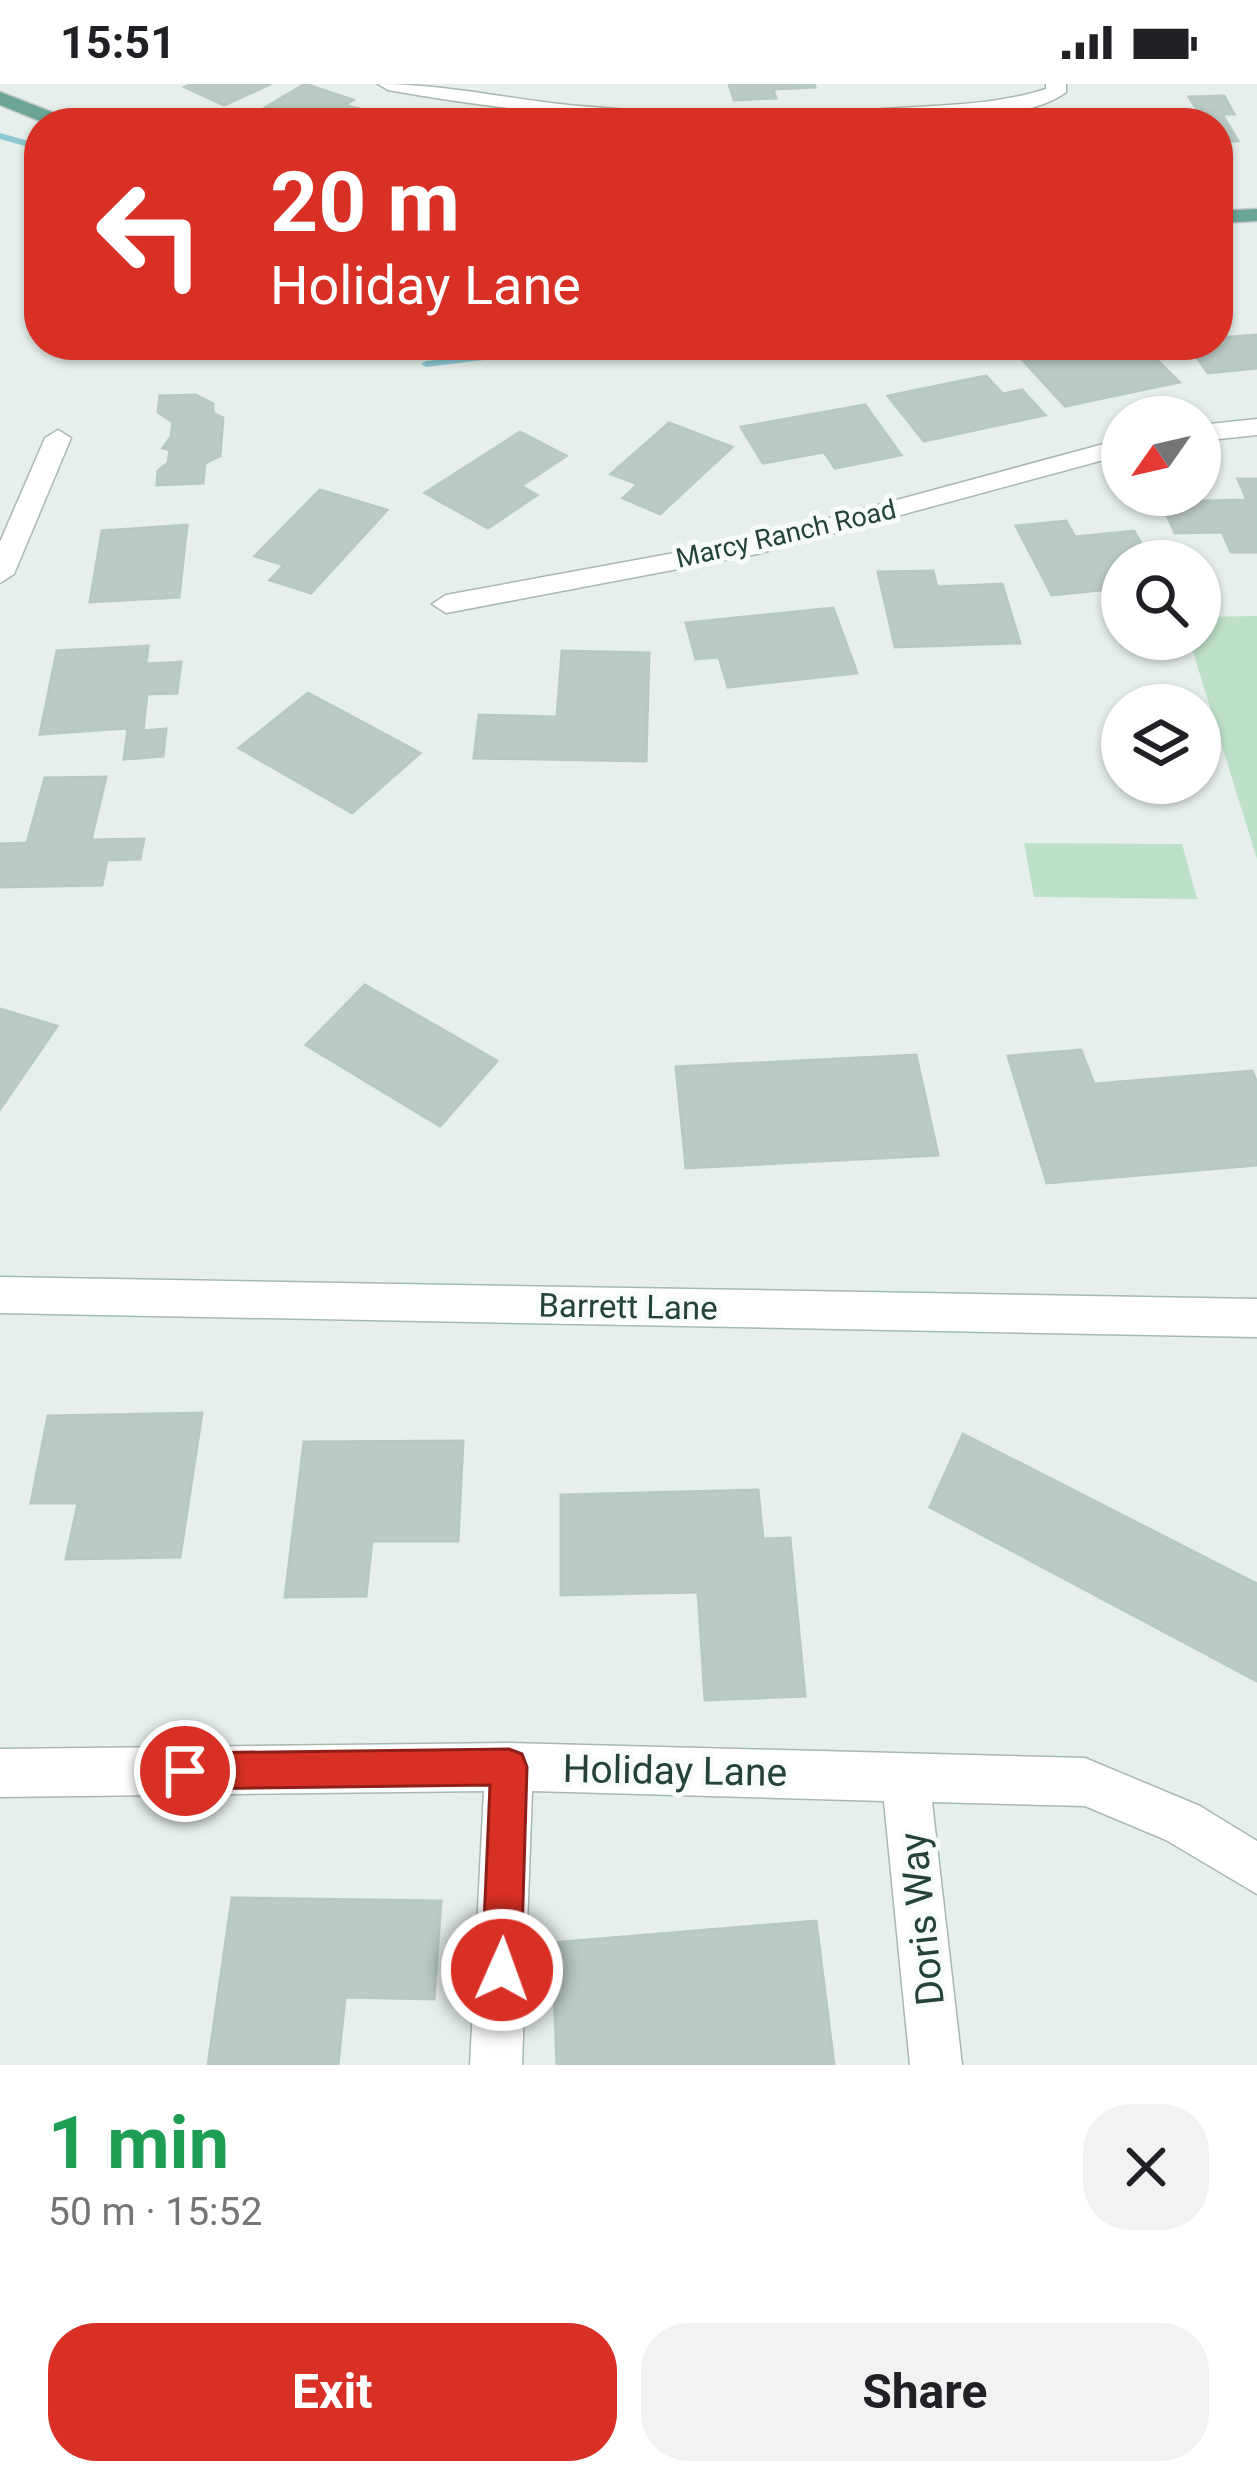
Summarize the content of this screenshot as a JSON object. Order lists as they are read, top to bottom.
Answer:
{
  "streets": {
    "street": [
      "Marcy Ranch Road",
      "Barrett Lane",
      "Holiday Lane",
      "Doris Way"
    ]
  },
  "crossings": [
    ["Holiday Lane", "Doris Way"]
  ],
  "north": "bottom left",
  "page": {
    "status": "15:51",
    "turn": ["20 m", "Holiday Lane"],
    "heading": ["1 min", "50 m · 15:52"],
    "buttons": ["Exit", "Share"]
  }
}
